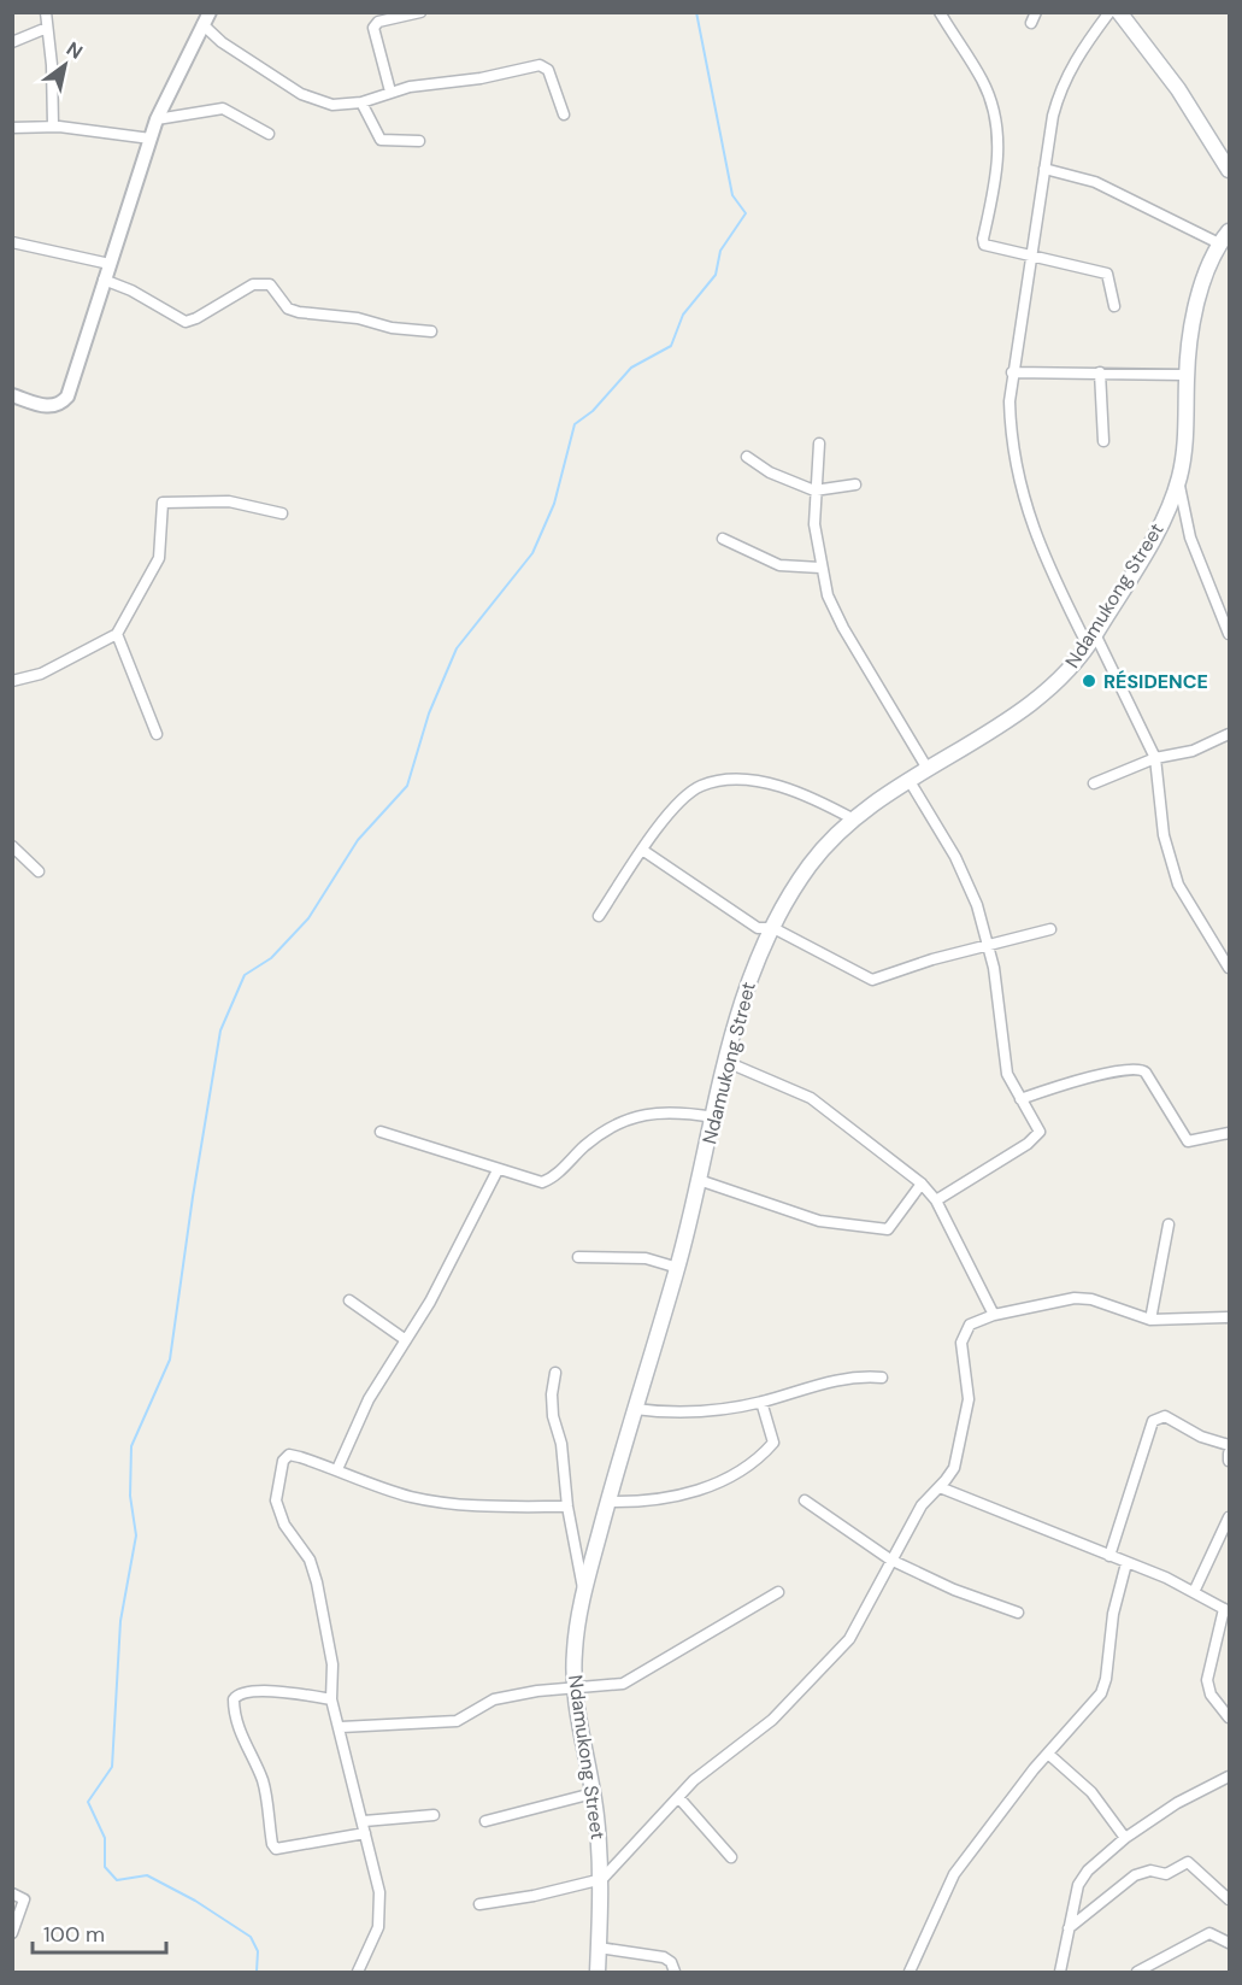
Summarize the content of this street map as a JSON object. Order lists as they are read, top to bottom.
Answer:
{
  "streets": {
    "main road": ["Ndamukong Street"]
  },
  "places": ["RÉSIDENCE"],
  "scale_bar": "100 m",
  "north": "top right"
}
